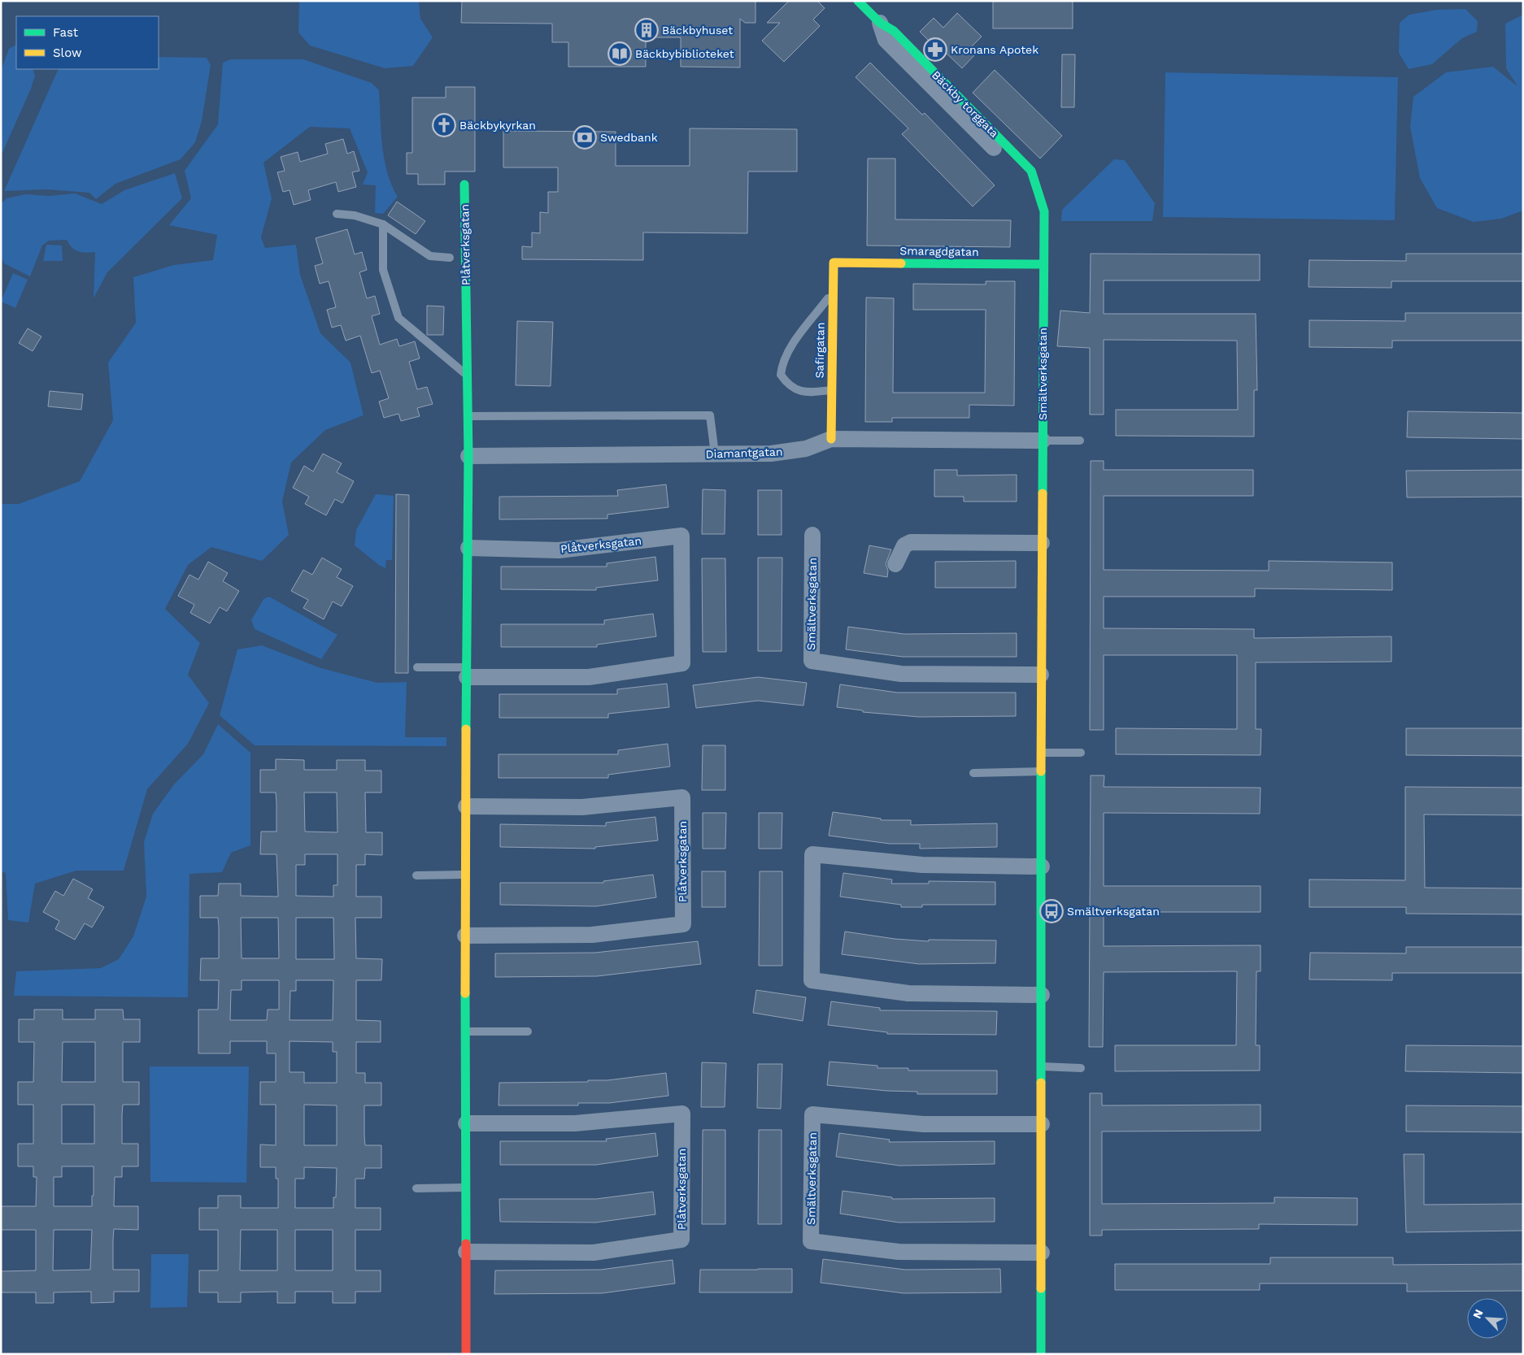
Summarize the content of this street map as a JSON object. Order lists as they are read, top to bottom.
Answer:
{
  "streets": {
    "street": [
      "Bäckby torggata",
      "Plåtverksgatan",
      "Smaragdgatan",
      "Safirgatan",
      "Smältverksgatan",
      "Diamantgatan"
    ]
  },
  "crossings": [
    ["Bäckby torggata", "Smältverksgatan"],
    ["Plåtverksgatan", "Diamantgatan"],
    ["Smaragdgatan", "Safirgatan"],
    ["Smaragdgatan", "Smältverksgatan"],
    ["Safirgatan", "Diamantgatan"],
    ["Smältverksgatan", "Diamantgatan"]
  ],
  "places": {
    "building": ["Bäckbyhuset"],
    "pharmacy": ["Kronans Apotek"],
    "library": ["Bäckbybiblioteket"],
    "church": ["Bäckbykyrkan"],
    "bank": ["Swedbank"],
    "bus stop": ["Smältverksgatan"]
  },
  "legend": ["Fast", "Slow"],
  "north": "top left"
}
